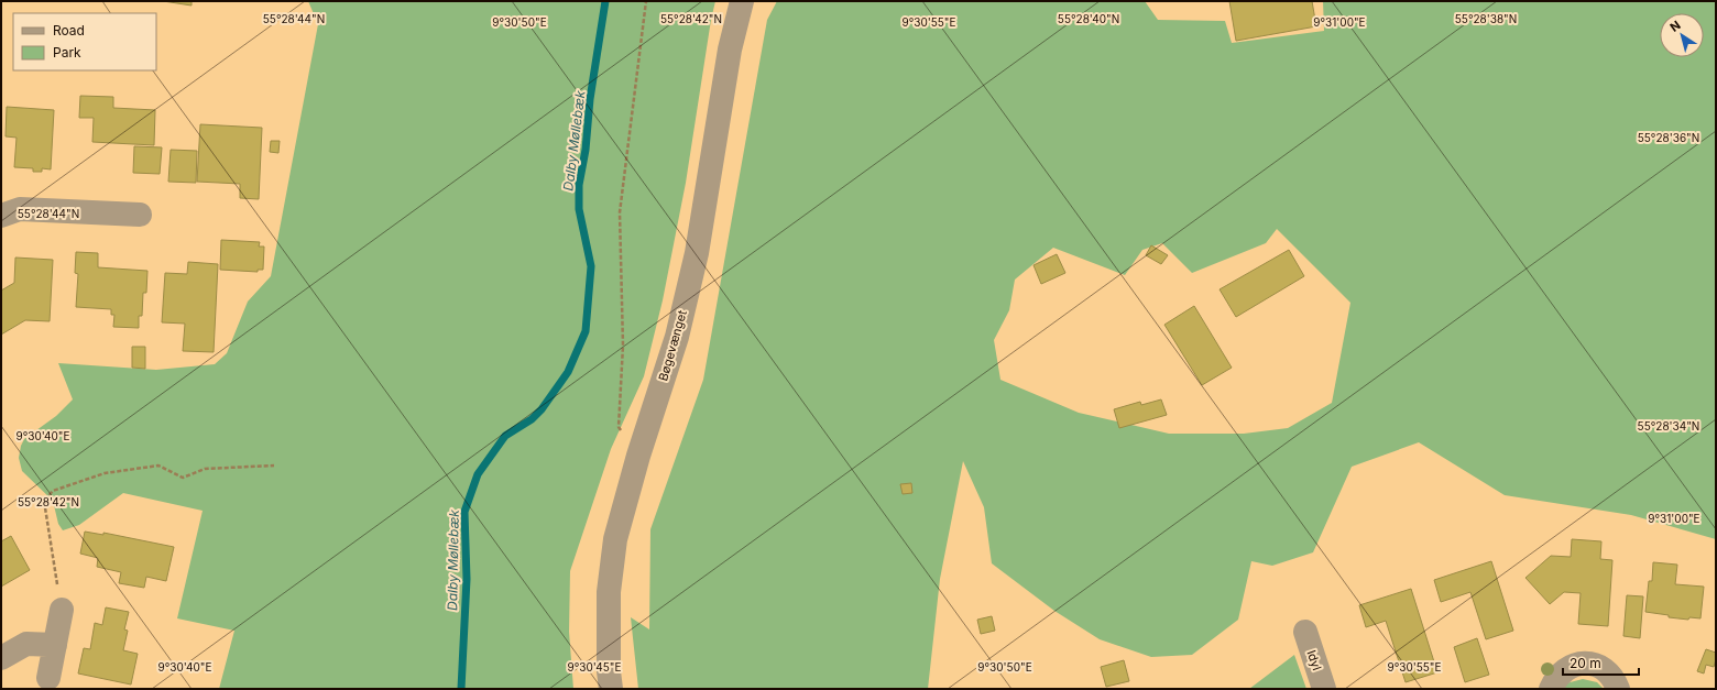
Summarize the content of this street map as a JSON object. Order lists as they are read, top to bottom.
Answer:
{
  "streets": {
    "street": ["Bøgevænget", "Idyl"]
  },
  "water": ["Dalby Møllebæk"],
  "legend": ["Road", "Park"],
  "scale_bar": "20 m",
  "north": "top left",
  "coordinates": [
    "55°28'44\"N",
    "55°28'42\"N",
    "55°28'40\"N",
    "55°28'38\"N",
    "9°30'50\"E",
    "9°30'55\"E",
    "9°31'00\"E",
    "55°28'36\"N",
    "55°28'34\"N",
    "9°30'40\"E",
    "9°30'45\"E"
  ]
}
